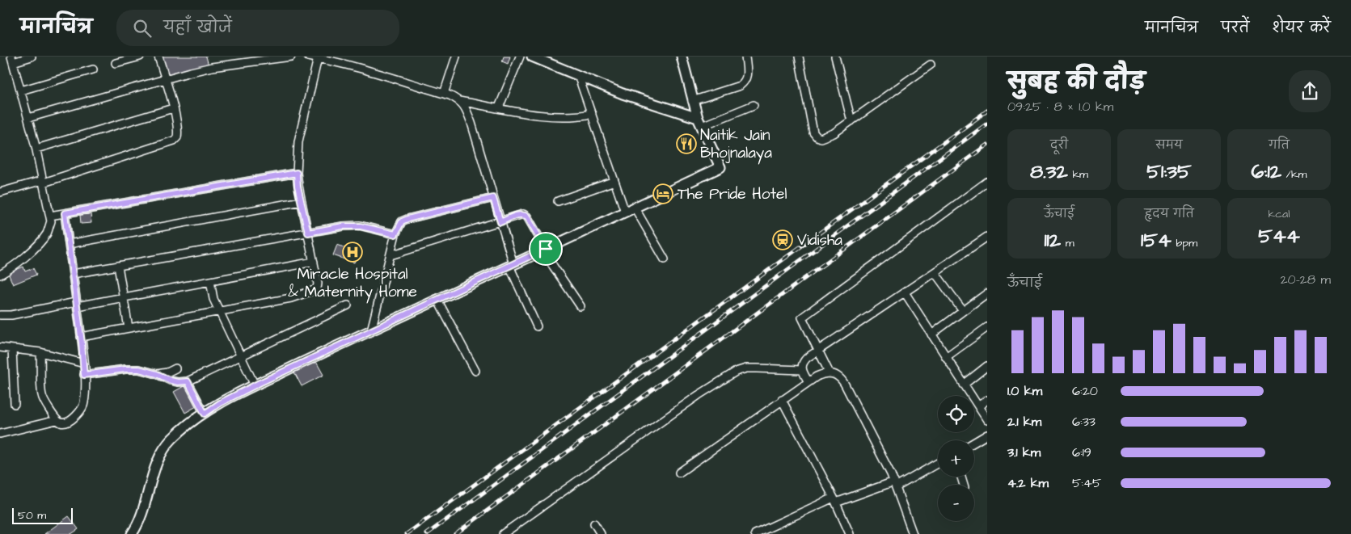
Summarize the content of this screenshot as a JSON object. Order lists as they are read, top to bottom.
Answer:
{
  "places": {
    "restaurant": ["Naitik Jain Bhojnalaya"],
    "hotel": ["The Pride Hotel"],
    "station": ["Vidisha"],
    "hospital": ["Miracle Hospital & Maternity Home"]
  },
  "scale_bar": "50 m",
  "page": {
    "header": "मानचित्र",
    "search": "यहाँ खोजें",
    "nav": ["मानचित्र", "परतें", "शेयर करें"],
    "heading": ["सुबह की दौड़", "09:25 · 8 × 1.0 km"],
    "stats": [
      ["दूरी", "8.32 km"],
      ["समय", "51:35"],
      ["गति", "6:12 /km"],
      ["ऊँचाई", "112 m"],
      ["हृदय गति", "154 bpm"],
      ["kcal", "544"]
    ],
    "chart": ["ऊँचाई", "20–28 m"],
    "list": [
      {
        "name": "1.0 km",
        "note": "6:20"
      },
      {
        "name": "2.1 km",
        "note": "6:33"
      },
      {
        "name": "3.1 km",
        "note": "6:19"
      },
      {
        "name": "4.2 km",
        "note": "5:45"
      }
    ],
    "map_buttons": ["+", "−"],
    "scale": "50 m"
  }
}
